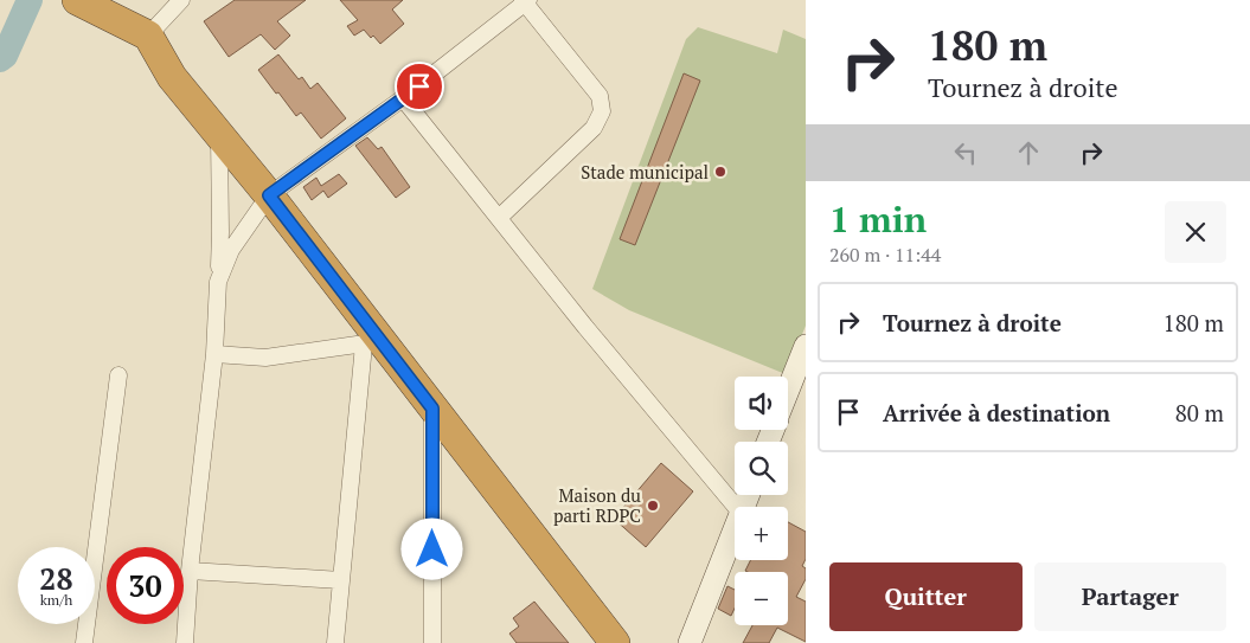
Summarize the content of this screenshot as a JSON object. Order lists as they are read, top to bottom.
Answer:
{
  "places": ["Stade municipal", "Maison du parti RDPC"],
  "page": {
    "turn": ["180 m", "Tournez à droite"],
    "heading": ["1 min", "260 m · 11:44"],
    "list": [
      {
        "name": "Tournez à droite",
        "value": "180 m"
      },
      {
        "name": "Arrivée à destination",
        "value": "80 m"
      }
    ],
    "map_buttons": ["+", "−"],
    "speed": "28 km/h",
    "limit": "30",
    "buttons": ["Quitter", "Partager"]
  }
}
